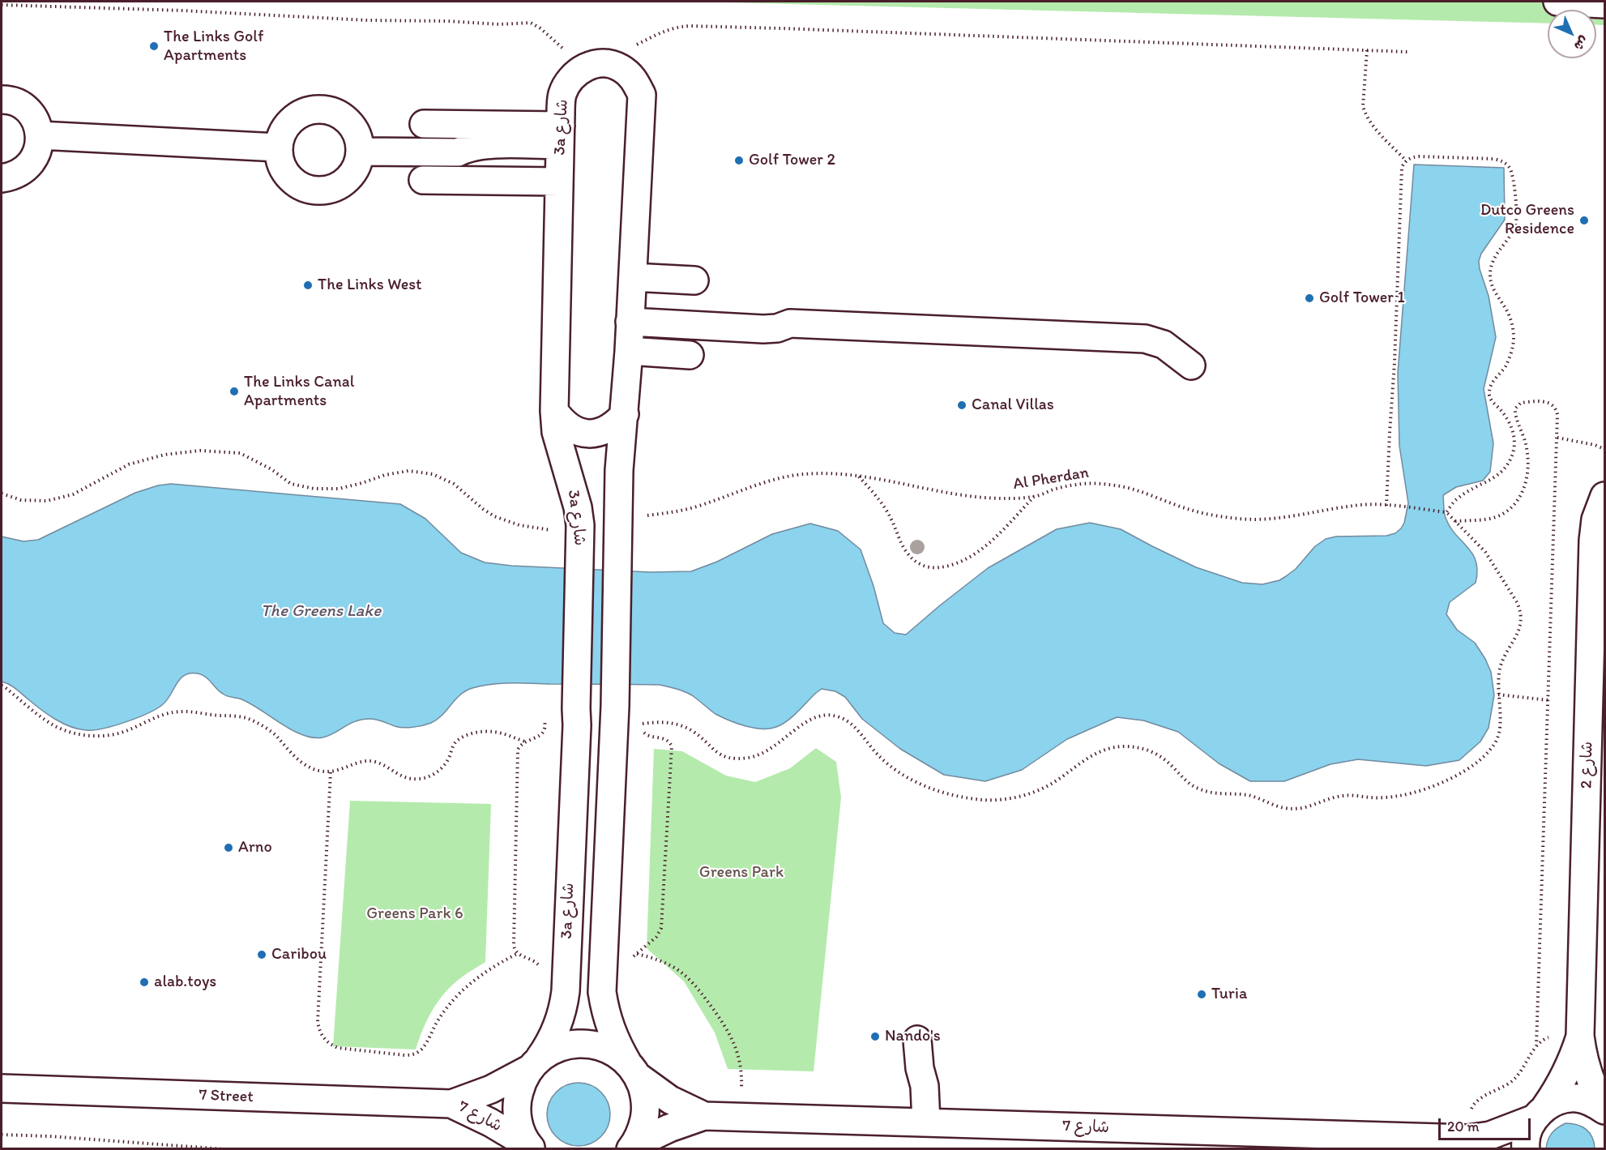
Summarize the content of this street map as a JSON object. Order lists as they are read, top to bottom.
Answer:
{
  "streets": {
    "street": [
      "3a شارع",
      "شارع 2",
      "7 Street",
      "شارع 7"
    ],
    "path": ["Al Pherdan"]
  },
  "crossings": [
    ["3a شارع", "شارع 7"],
    ["شارع 2", "شارع 7"],
    ["7 Street", "شارع 7"]
  ],
  "water": ["The Greens Lake"],
  "parks": ["Greens Park", "Greens Park 6"],
  "places": [
    "The Links Golf Apartments",
    "Golf Tower 2",
    "Dutco Greens Residence",
    "The Links West",
    "Golf Tower 1",
    "The Links Canal Apartments",
    "Canal Villas",
    "Arno",
    "Caribou",
    "alab.toys",
    "Turia",
    "Nando's"
  ],
  "scale_bar": "20 m",
  "north": "bottom right"
}
